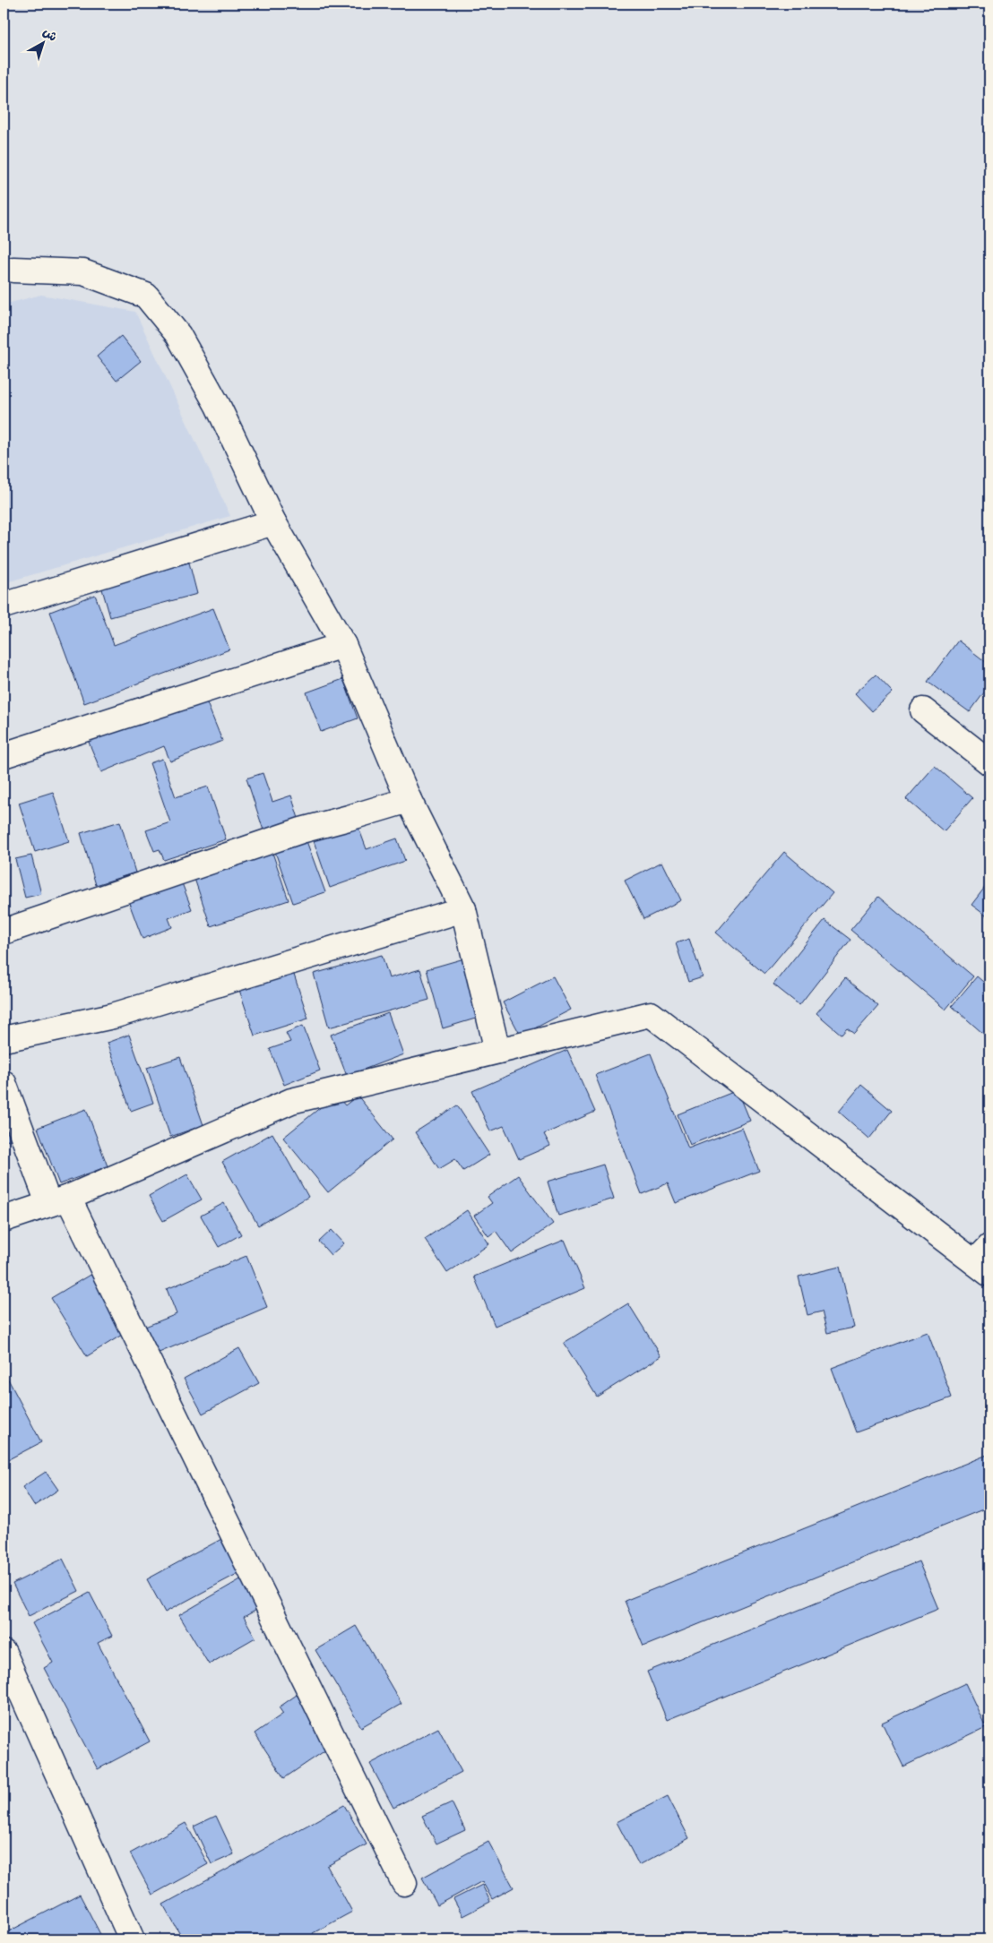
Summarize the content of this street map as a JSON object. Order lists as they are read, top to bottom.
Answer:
{
  "north": "top right"
}
